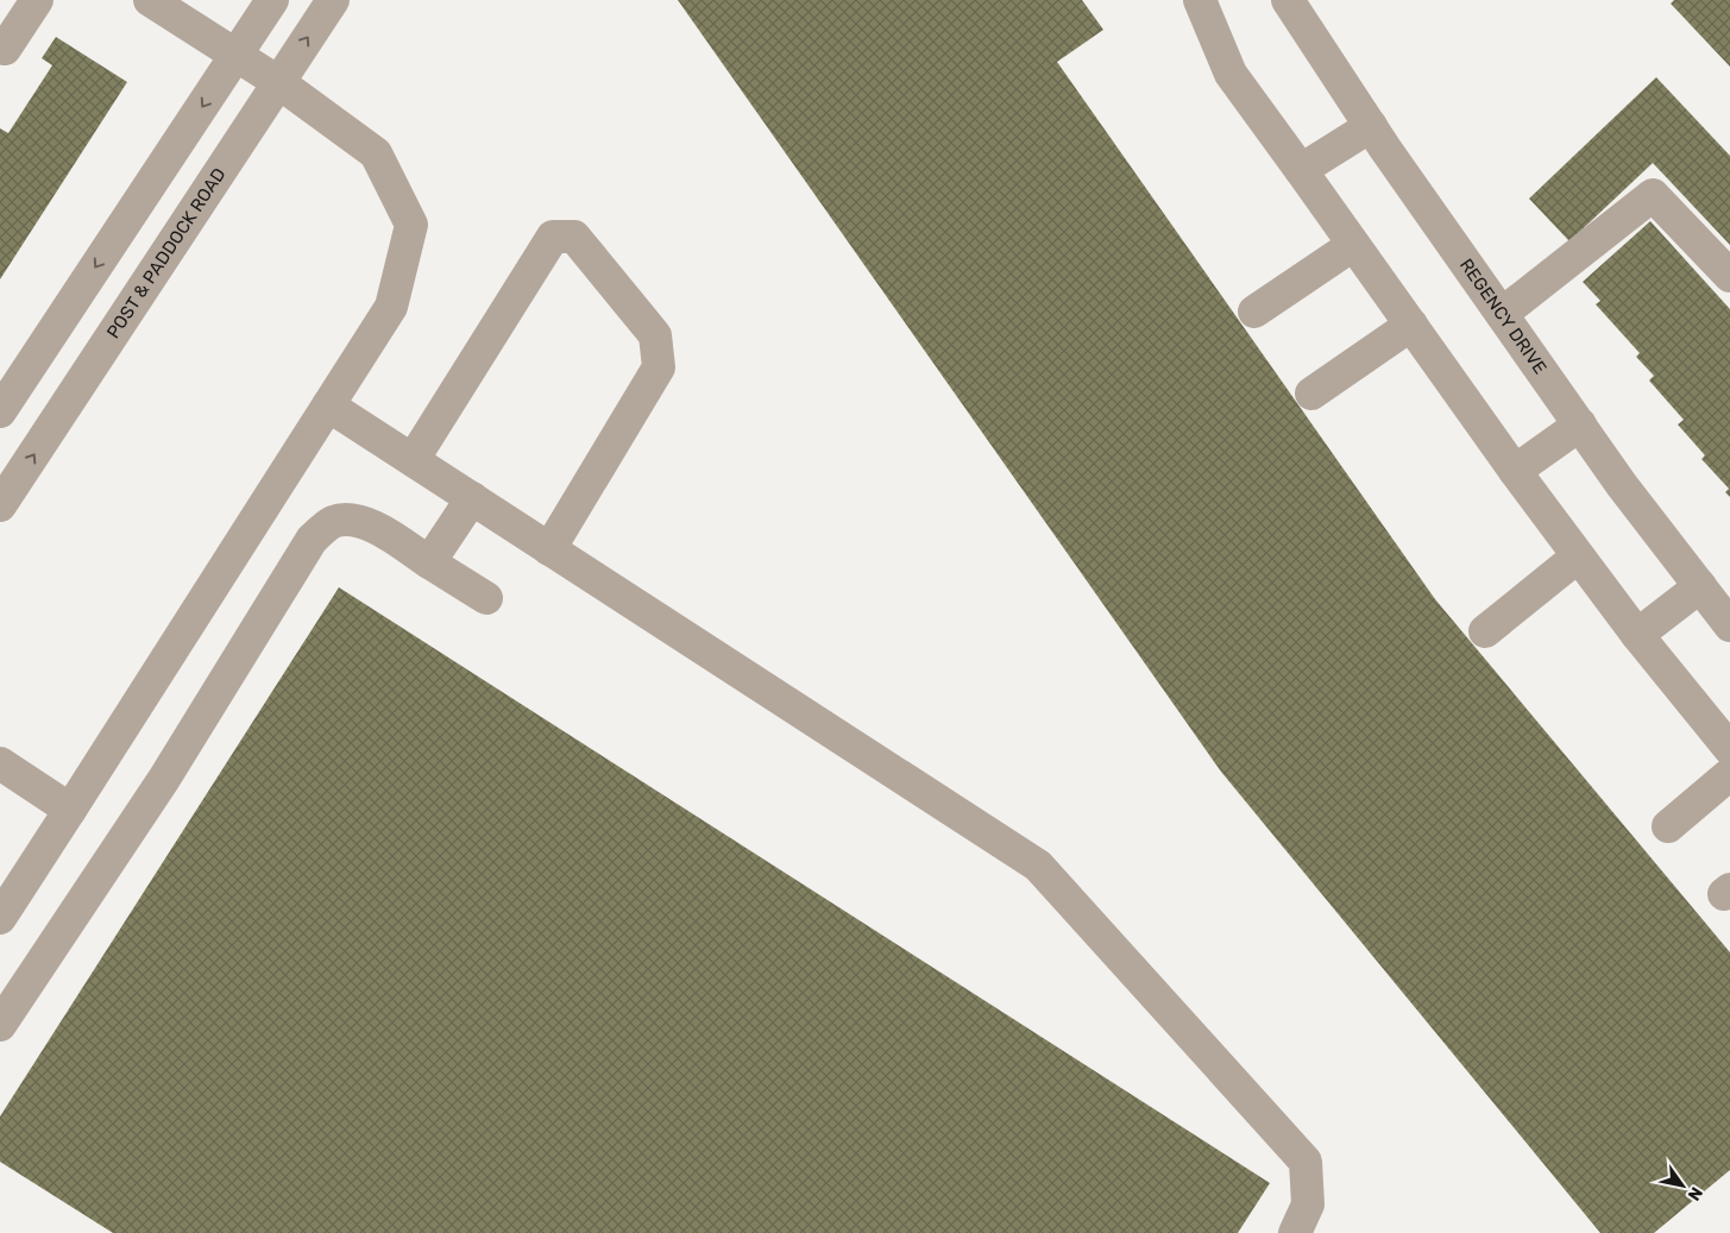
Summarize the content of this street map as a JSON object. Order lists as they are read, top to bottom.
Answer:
{
  "streets": {
    "street": ["POST & PADDOCK ROAD", "REGENCY DRIVE"]
  },
  "north": "bottom right"
}
